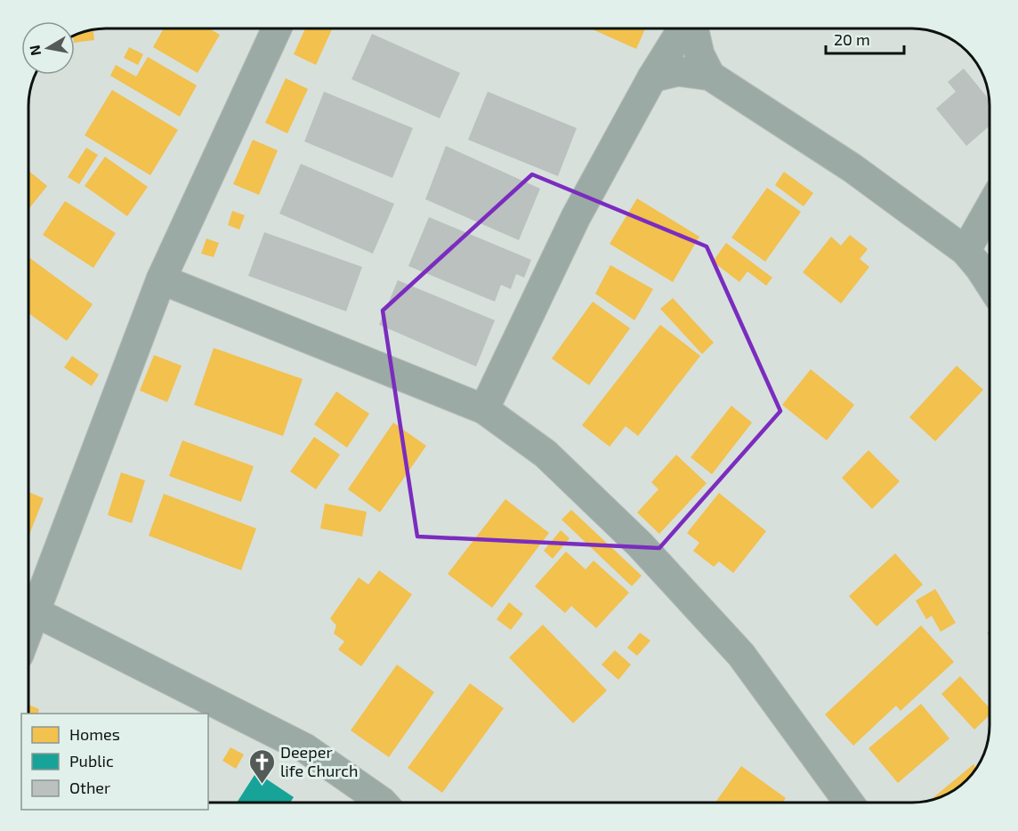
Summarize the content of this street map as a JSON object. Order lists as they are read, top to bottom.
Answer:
{
  "places": {
    "church": ["Deeper life Church"]
  },
  "legend": ["Homes", "Public", "Other"],
  "scale_bar": "20 m",
  "north": "left"
}
